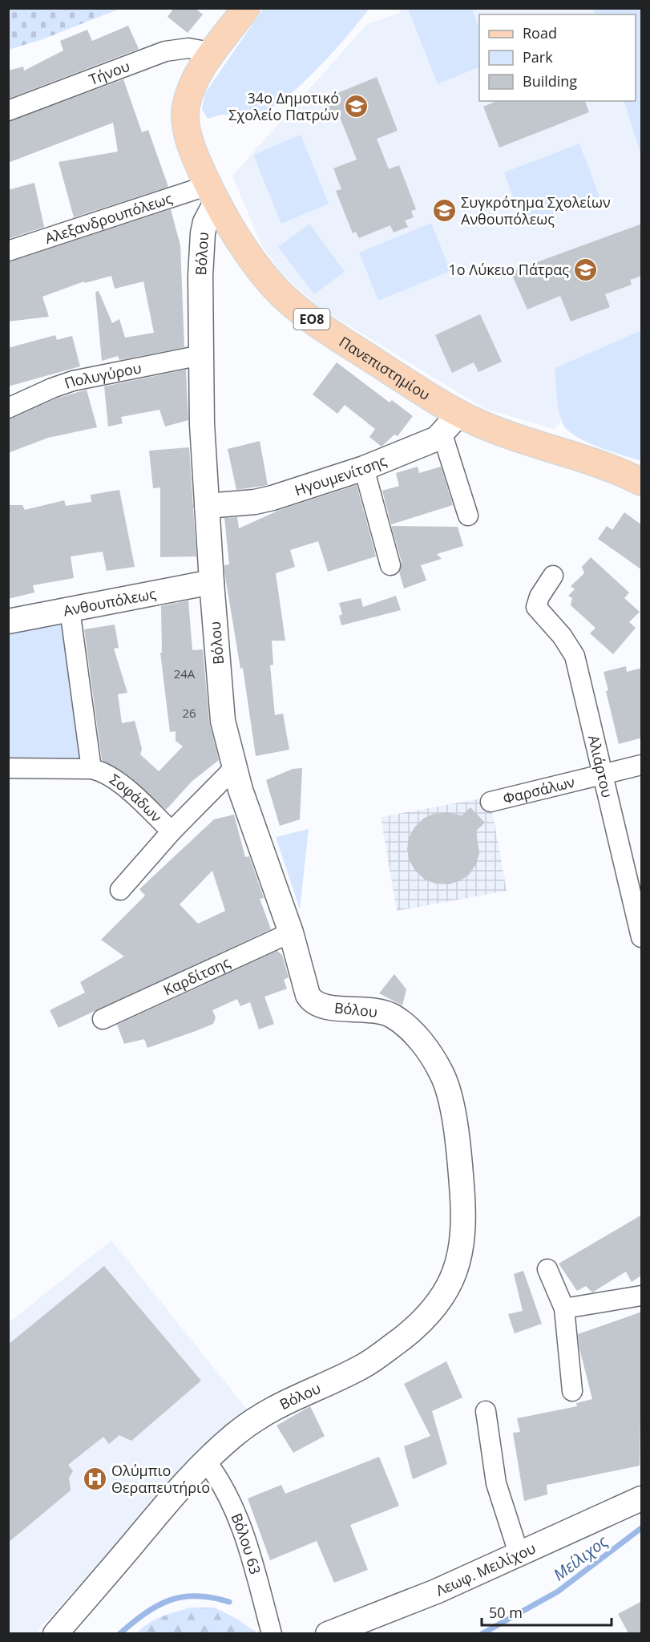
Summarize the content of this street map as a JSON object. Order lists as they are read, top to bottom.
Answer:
{
  "streets": {
    "main road": ["ΕΟ8", "Πανεπιστημίου"],
    "street": [
      "Τήνου",
      "Αλεξανδρουπόλεως",
      "Βόλου",
      "Πολυγύρου",
      "Ηγουμενίτσης",
      "Ανθουπόλεως",
      "Αλιάρτου",
      "Φαρσάλων",
      "Σοφάδων",
      "Καρδίτσης",
      "Βόλου 63",
      "Λεωφ. Μειλίχου"
    ]
  },
  "crossings": [
    ["Τήνου", "Πανεπιστημίου"],
    ["Αλεξανδρουπόλεως", "Βόλου"],
    ["Αλεξανδρουπόλεως", "Πανεπιστημίου"],
    ["Βόλου", "Πανεπιστημίου"],
    ["Βόλου", "Πολυγύρου"],
    ["Βόλου", "Ηγουμενίτσης"],
    ["Βόλου", "Ανθουπόλεως"],
    ["Βόλου", "Σοφάδων"],
    ["Βόλου", "Καρδίτσης"],
    ["Βόλου", "Βόλου 63"],
    ["Πανεπιστημίου", "Ηγουμενίτσης"],
    ["Αλιάρτου", "Φαρσάλων"]
  ],
  "water": ["Μείλιχος"],
  "places": {
    "school or university": ["34ο Δημοτικό Σχολείο Πατρών", "Συγκρότημα Σχολείων Ανθουπόλεως", "1ο Λύκειο Πάτρας"],
    "hospital": ["Ολύμπιο Θεραπευτήριο"]
  },
  "house_numbers": ["24Α", "26"],
  "legend": ["Road", "Park", "Building"],
  "scale_bar": "50 m"
}
